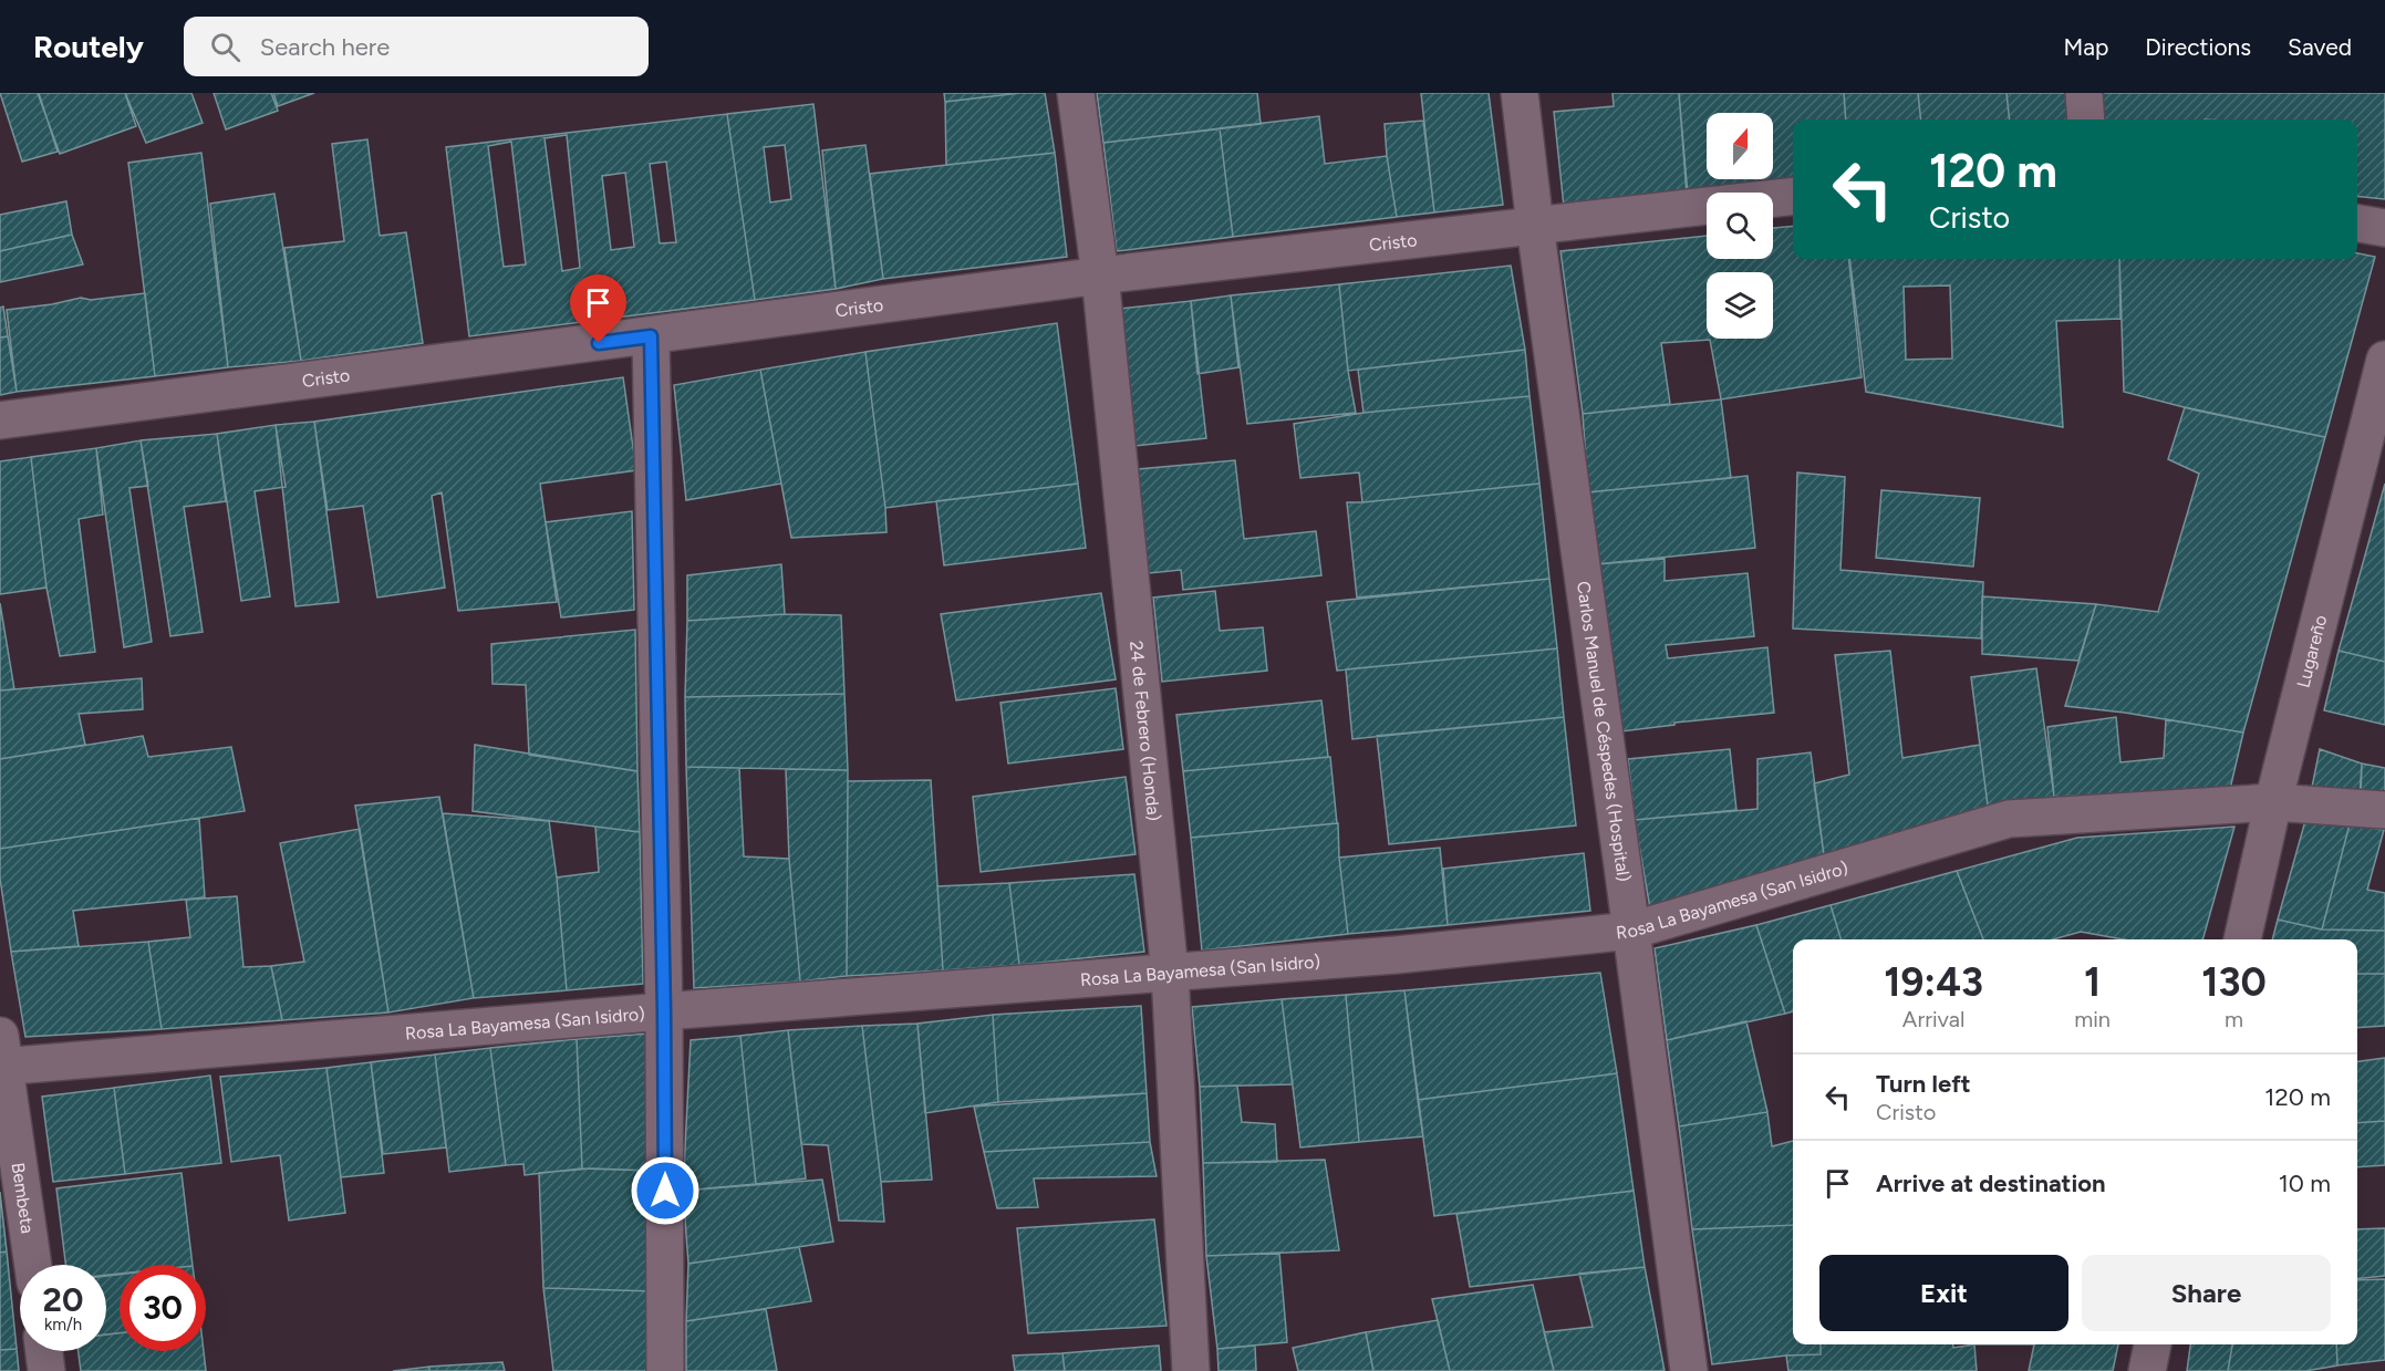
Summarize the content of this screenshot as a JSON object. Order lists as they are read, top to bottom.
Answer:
{
  "streets": {
    "street": [
      "Cristo",
      "Lugareño",
      "24 de Febrero (Honda)",
      "Carlos Manuel de Céspedes (Hospital)",
      "Rosa La Bayamesa (San Isidro)",
      "Bembeta"
    ]
  },
  "crossings": [
    ["Cristo", "24 de Febrero (Honda)"],
    ["Cristo", "Carlos Manuel de Céspedes (Hospital)"],
    ["Lugareño", "Rosa La Bayamesa (San Isidro)"],
    ["24 de Febrero (Honda)", "Rosa La Bayamesa (San Isidro)"],
    ["Carlos Manuel de Céspedes (Hospital)", "Rosa La Bayamesa (San Isidro)"],
    ["Rosa La Bayamesa (San Isidro)", "Bembeta"]
  ],
  "north": "top",
  "page": {
    "header": "Routely",
    "search": "Search here",
    "nav": ["Map", "Directions", "Saved"],
    "turn": ["120 m", "Cristo"],
    "eta": [
      "19:43",
      "Arrival",
      "1",
      "min",
      "130",
      "m"
    ],
    "list": [
      {
        "name": "Turn left",
        "note": "Cristo",
        "value": "120 m"
      },
      {
        "name": "Arrive at destination",
        "value": "10 m"
      }
    ],
    "buttons": ["Exit", "Share"],
    "speed": "20 km/h",
    "limit": "30"
  }
}
